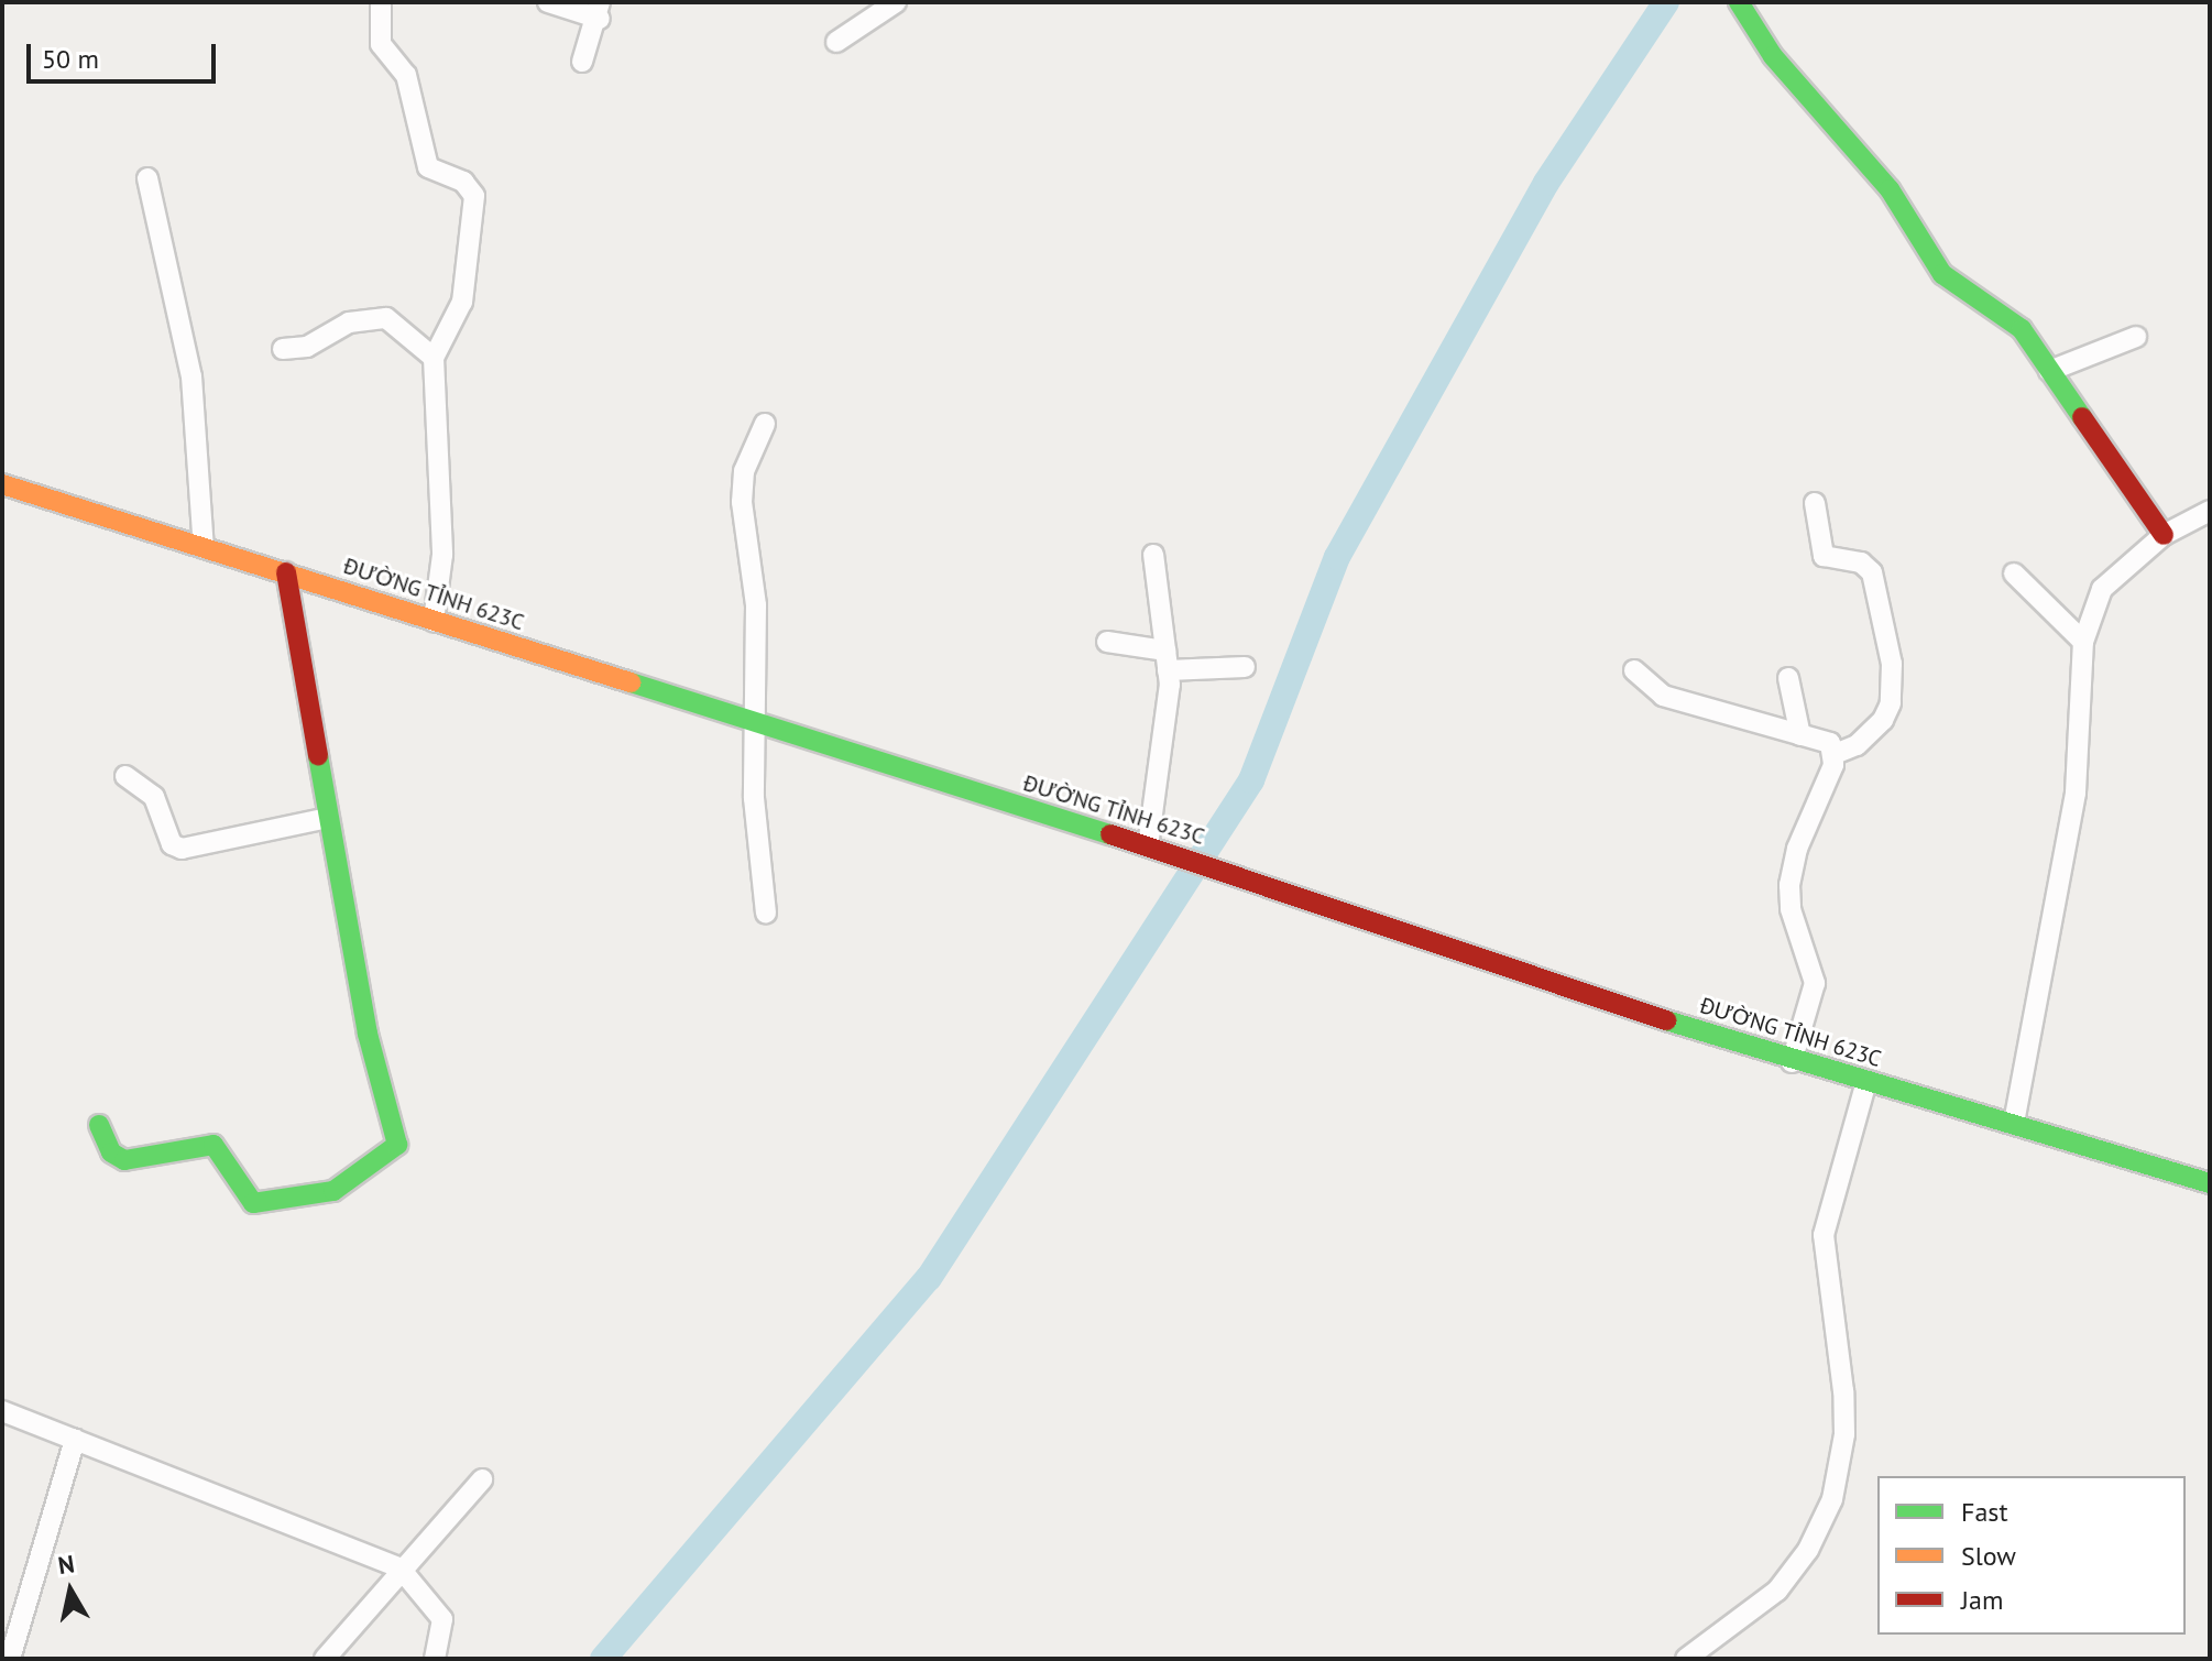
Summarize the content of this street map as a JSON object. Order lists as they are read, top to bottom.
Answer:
{
  "streets": {
    "main road": ["ĐƯỜNG TỈNH 623C"]
  },
  "legend": ["Fast", "Slow", "Jam"],
  "scale_bar": "50 m",
  "north": "top"
}
